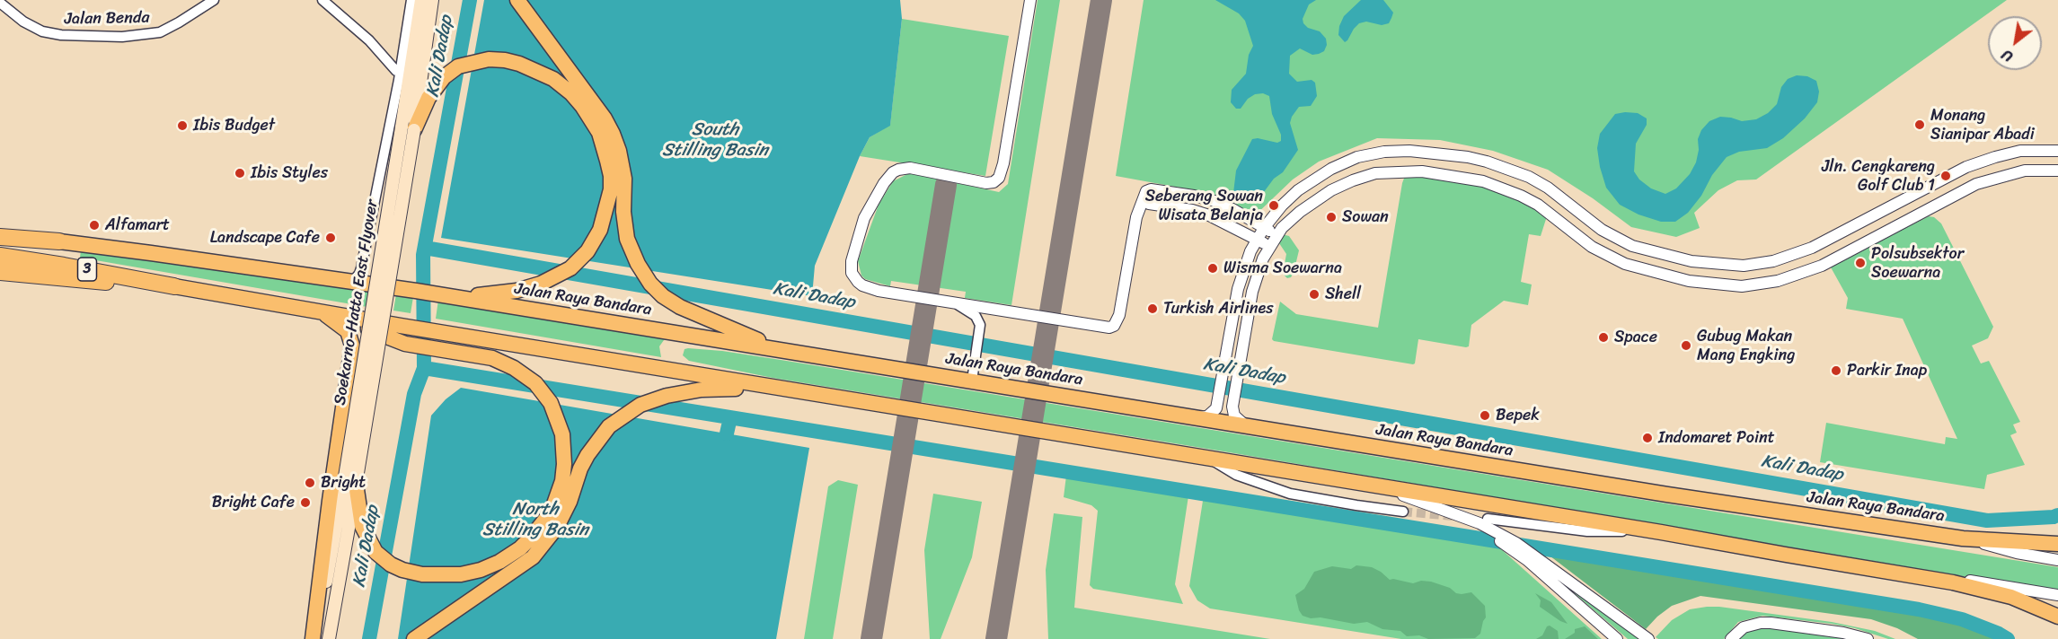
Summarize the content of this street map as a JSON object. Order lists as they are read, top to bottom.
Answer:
{
  "streets": {
    "highway": ["3"],
    "main road": ["Jalan Raya Bandara", "Soekarno-Hatta East Flyover"],
    "street": ["Jalan Benda"]
  },
  "water": ["Kali Dadap", "South Stilling Basin", "North Stilling Basin"],
  "places": [
    "Monang Sianipar Abadi",
    "Ibis Budget",
    "Ibis Styles",
    "Jln. Cengkareng Golf Club 1",
    "Seberang Sowan Wisata Belanja",
    "Sowan",
    "Alfamart",
    "Landscape Cafe",
    "Polsubsektor Soewarna",
    "Wisma Soewarna",
    "Shell",
    "Turkish Airlines",
    "Space",
    "Gubug Makan Mang Engking",
    "Parkir Inap",
    "Bepek",
    "Indomaret Point",
    "Bright",
    "Bright Cafe"
  ],
  "north": "bottom left"
}
